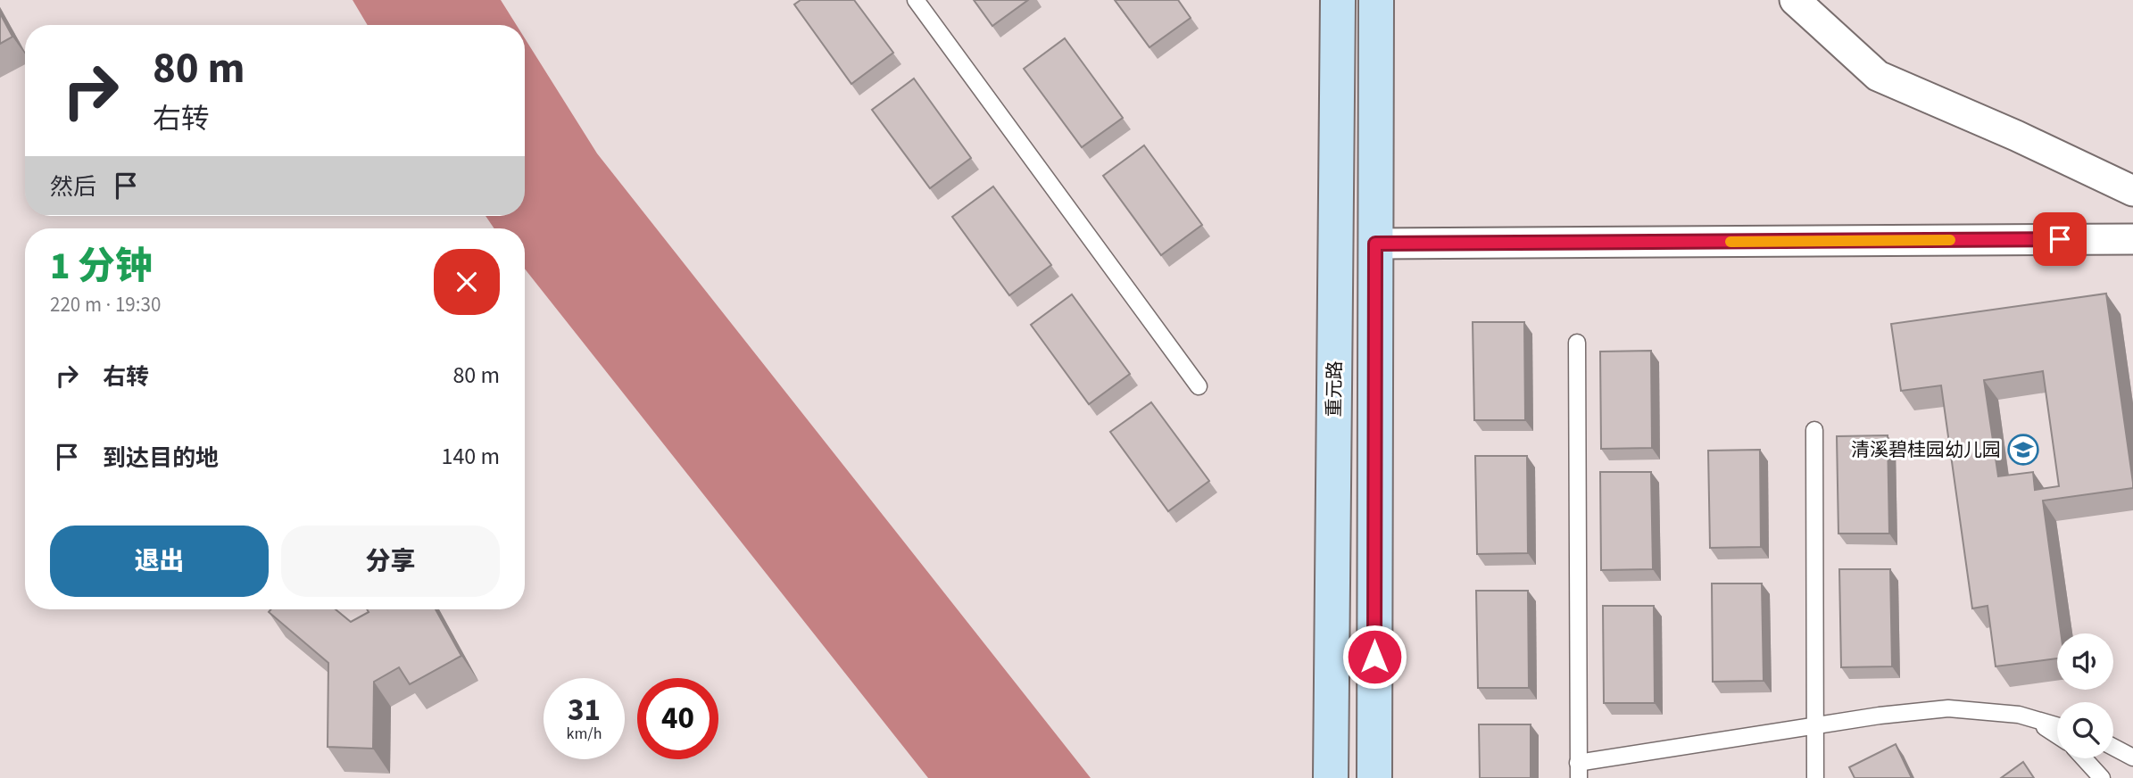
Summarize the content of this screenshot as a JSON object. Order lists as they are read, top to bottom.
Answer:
{
  "streets": {
    "street": ["重元路"]
  },
  "places": {
    "school or university": ["清溪碧桂园幼儿园"]
  },
  "page": {
    "turn": ["80 m", "右转"],
    "then": "然后",
    "heading": ["1 分钟", "220 m · 19:30"],
    "list": [
      {
        "name": "右转",
        "value": "80 m"
      },
      {
        "name": "到达目的地",
        "value": "140 m"
      }
    ],
    "buttons": ["退出", "分享"],
    "speed": "31 km/h",
    "limit": "40"
  }
}
